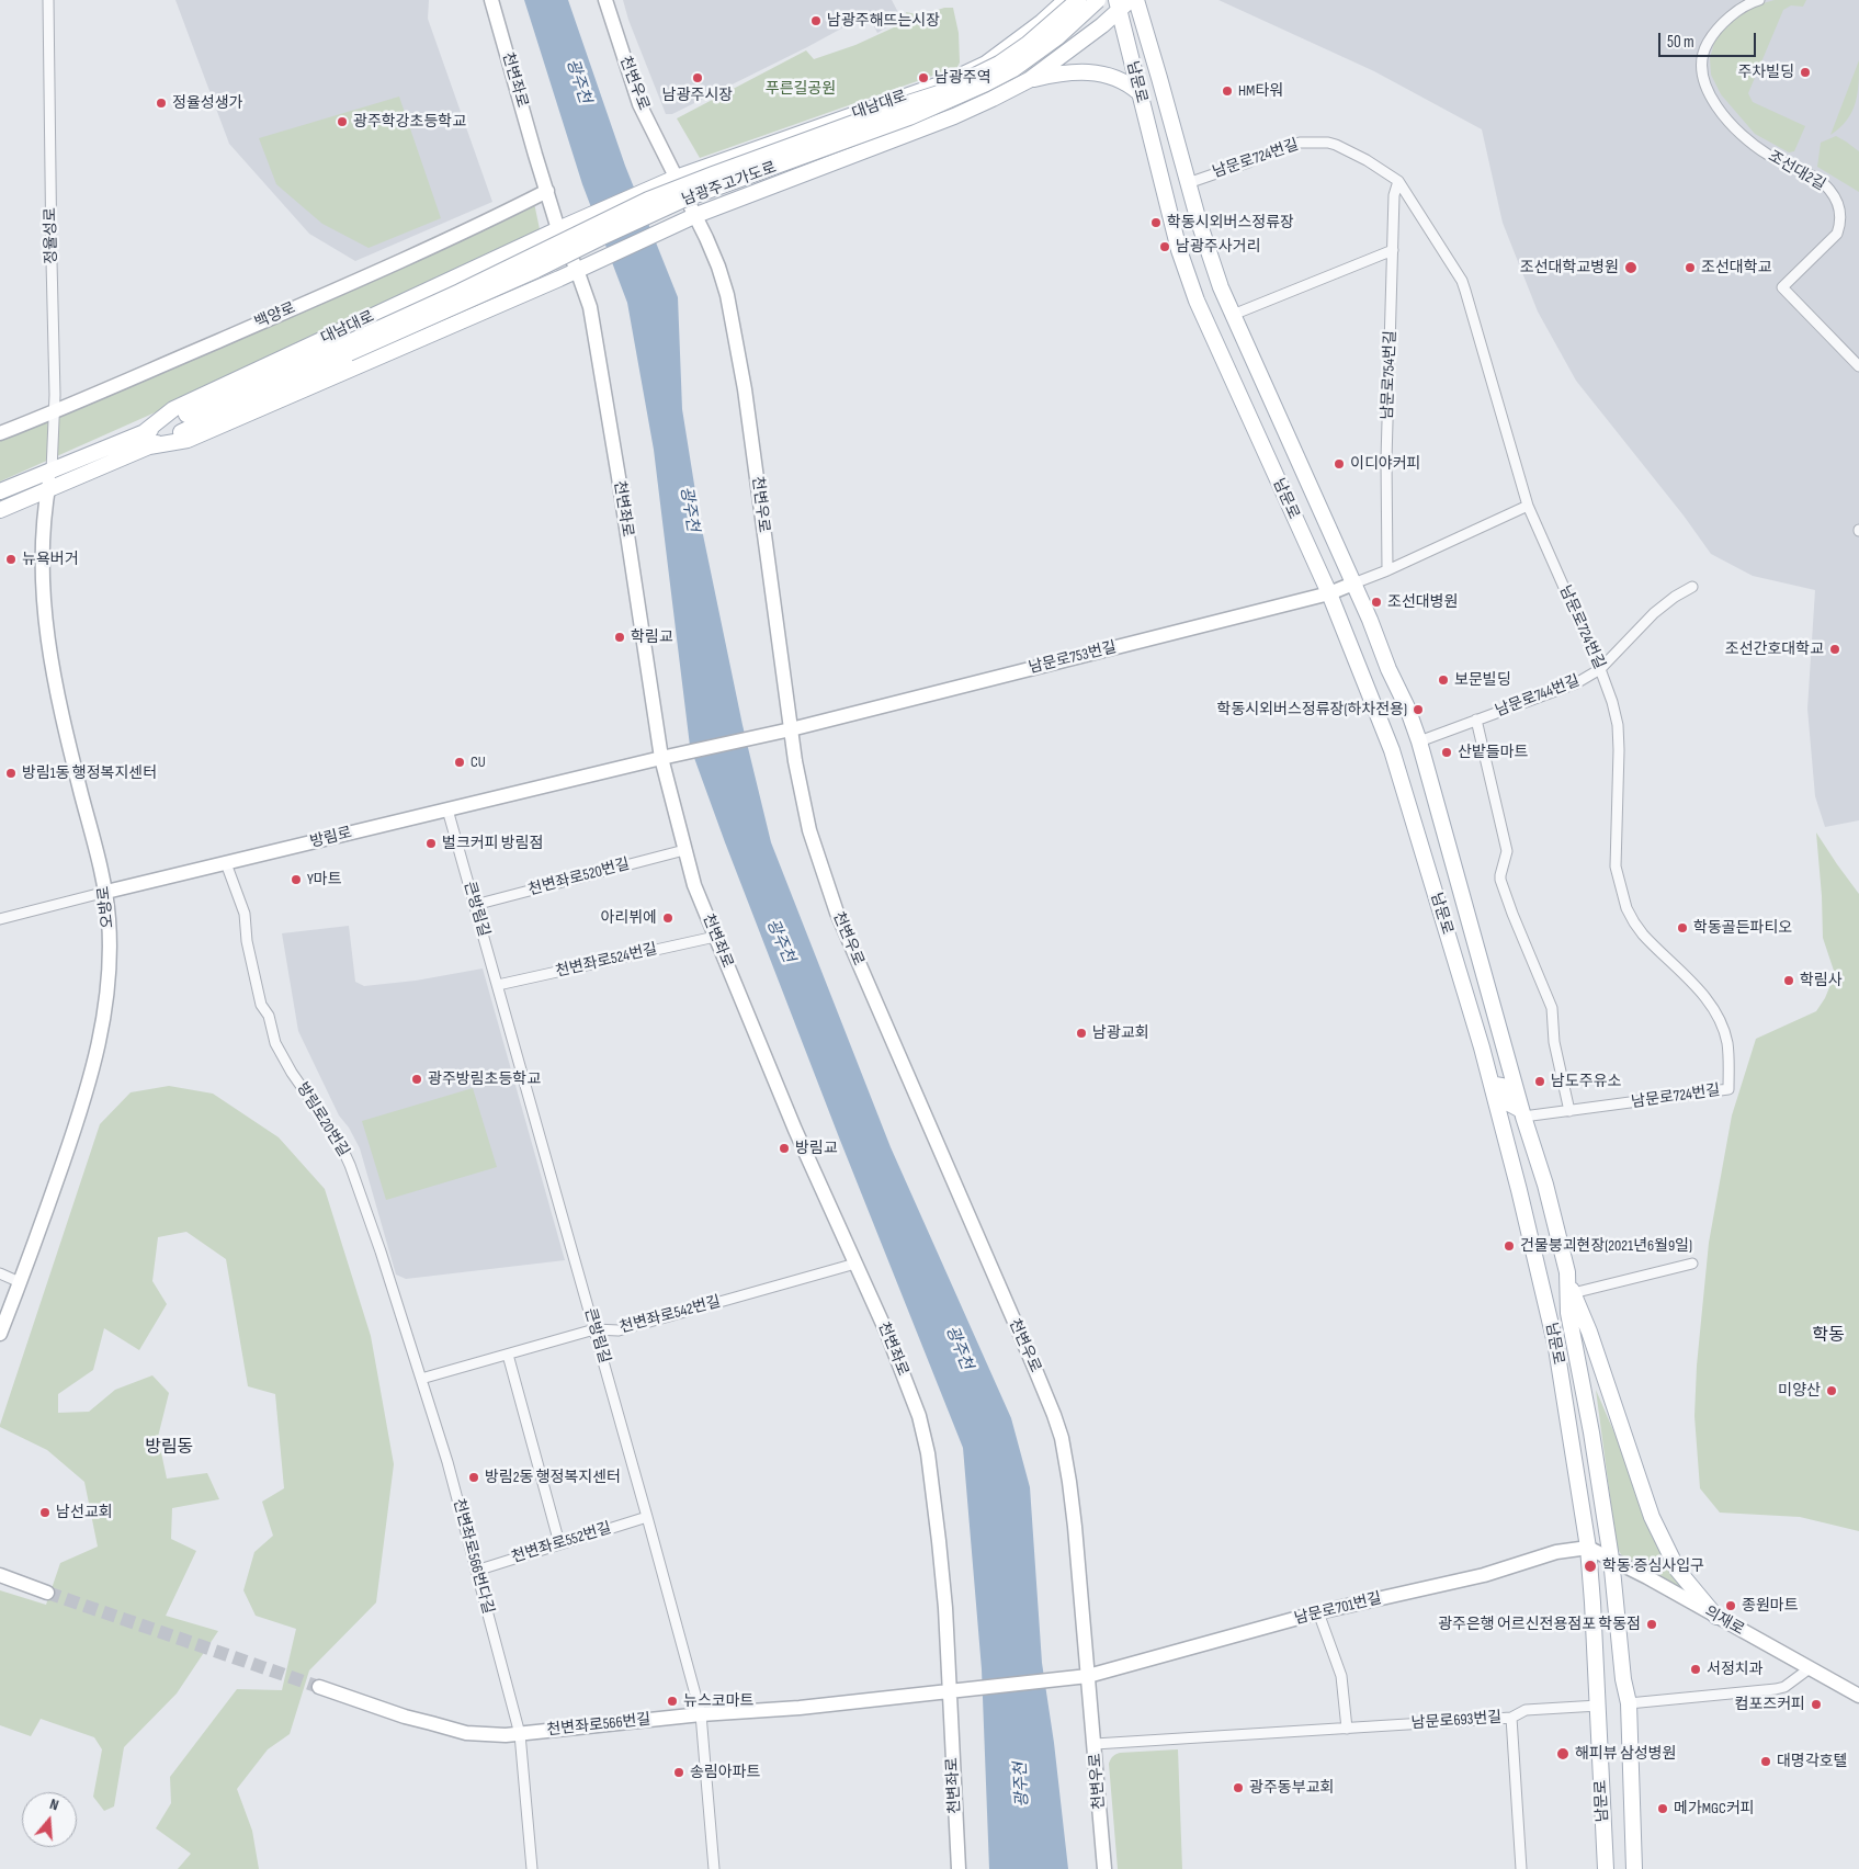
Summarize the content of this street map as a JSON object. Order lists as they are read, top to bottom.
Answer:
{
  "streets": {
    "main road": ["남문로", "대남대로", "남광주고가도로"],
    "street": [
      "천변좌로",
      "천변우로",
      "남문로724번길",
      "조선대2길",
      "정율성로",
      "백양로",
      "남문로754번길",
      "남문로753번길",
      "남문로744번길",
      "방림로",
      "천변좌로520번길",
      "오방로",
      "큰방림길",
      "천변좌로524번길",
      "방림로20번길",
      "천변좌로542번길",
      "천변좌로552번길",
      "천변좌로566번다길",
      "남문로701번길",
      "의재로",
      "남문로693번길",
      "천변좌로566번길"
    ]
  },
  "crossings": [
    ["천변좌로", "대남대로"],
    ["천변좌로", "백양로"],
    ["천변좌로", "남문로753번길"],
    ["천변좌로", "방림로"],
    ["천변좌로", "천변좌로520번길"],
    ["천변좌로", "천변좌로524번길"],
    ["천변좌로", "천변좌로542번길"],
    ["천변좌로", "남문로701번길"],
    ["천변좌로", "천변좌로566번길"],
    ["남문로", "남문로724번길"],
    ["남문로", "남문로753번길"],
    ["남문로", "남문로744번길"],
    ["남문로", "남문로701번길"],
    ["남문로", "의재로"],
    ["남문로", "남문로693번길"],
    ["천변우로", "대남대로"],
    ["천변우로", "남문로753번길"],
    ["천변우로", "남문로701번길"],
    ["천변우로", "남문로693번길"],
    ["대남대로", "남광주고가도로"],
    ["대남대로", "정율성로"],
    ["대남대로", "오방로"],
    ["남문로724번길", "남문로754번길"],
    ["남문로724번길", "남문로744번길"],
    ["정율성로", "백양로"],
    ["정율성로", "오방로"],
    ["남문로753번길", "방림로"],
    ["방림로", "오방로"],
    ["방림로", "큰방림길"],
    ["방림로", "방림로20번길"],
    ["천변좌로520번길", "큰방림길"],
    ["큰방림길", "천변좌로524번길"],
    ["큰방림길", "천변좌로542번길"],
    ["큰방림길", "천변좌로552번길"],
    ["큰방림길", "천변좌로566번길"],
    ["방림로20번길", "천변좌로542번길"],
    ["방림로20번길", "천변좌로566번다길"],
    ["천변좌로542번길", "천변좌로566번다길"],
    ["천변좌로552번길", "천변좌로566번다길"],
    ["천변좌로566번다길", "천변좌로566번길"],
    ["남문로701번길", "의재로"],
    ["남문로701번길", "천변좌로566번길"]
  ],
  "districts": ["학동", "방림동"],
  "water": ["광주천"],
  "parks": ["푸른길공원"],
  "places": [
    "남광주해뜨는시장",
    "주차빌딩",
    "남광주시장",
    "남광주역",
    "HM타워",
    "정율성생가",
    "광주학강초등학교",
    "학동시외버스정류장",
    "남광주사거리",
    "조선대학교병원",
    "조선대학교",
    "이디야커피",
    "뉴욕버거",
    "조선대병원",
    "학림교",
    "조선간호대학교",
    "보문빌딩",
    "학동시외버스정류장(하차전용)",
    "산밭들마트",
    "CU",
    "방림1동 행정복지센터",
    "벌크커피 방림점",
    "Y마트",
    "아리뷔에",
    "학동골든파티오",
    "학림사",
    "남광교회",
    "광주방림초등학교",
    "남도주유소",
    "방림교",
    "건물붕괴현장(2021년6월9일)",
    "미양산",
    "방림2동 행정복지센터",
    "남선교회",
    "학동·증심사입구",
    "종원마트",
    "광주은행 어르신전용점포 학동점",
    "서정치과",
    "뉴스코마트",
    "컴포즈커피",
    "해피뷰 삼성병원",
    "대명각호텔",
    "송림아파트",
    "광주동부교회",
    "메가MGC커피"
  ],
  "scale_bar": "50 m",
  "north": "top"
}
